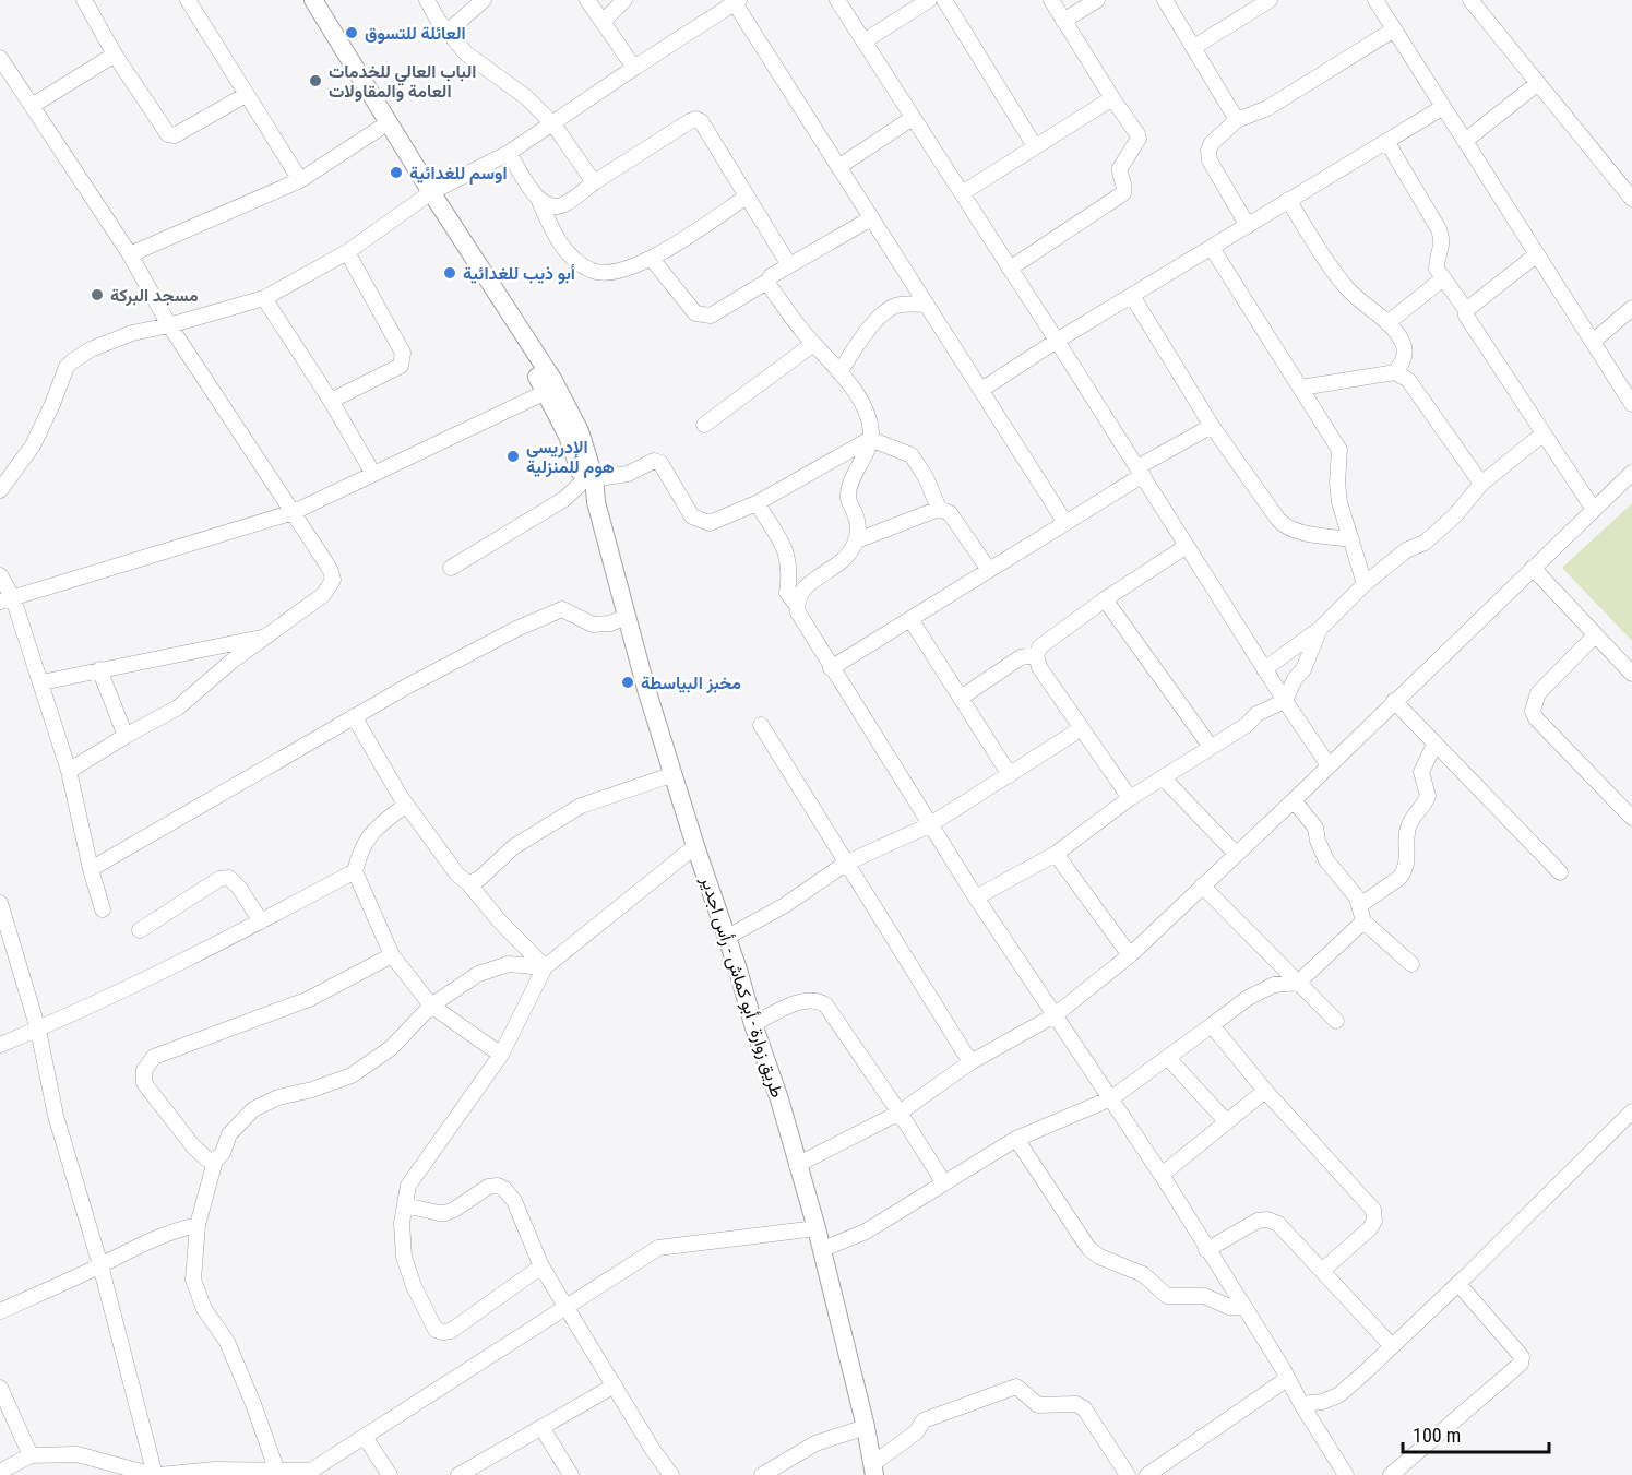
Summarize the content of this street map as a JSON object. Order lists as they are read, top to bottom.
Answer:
{
  "streets": {
    "main road": ["طريق زوارة - أبو كماش - رأس اجدير"]
  },
  "places": [
    "العائلة للتسوق",
    "الباب العالي للخدمات العامة والمقاولات",
    "اوسم للغدائية",
    "أبو ذيب للغدائية",
    "مسجد البركة",
    "الإدريسي هوم للمنزلية",
    "مخبز البياسطة"
  ],
  "scale_bar": "100 m"
}
